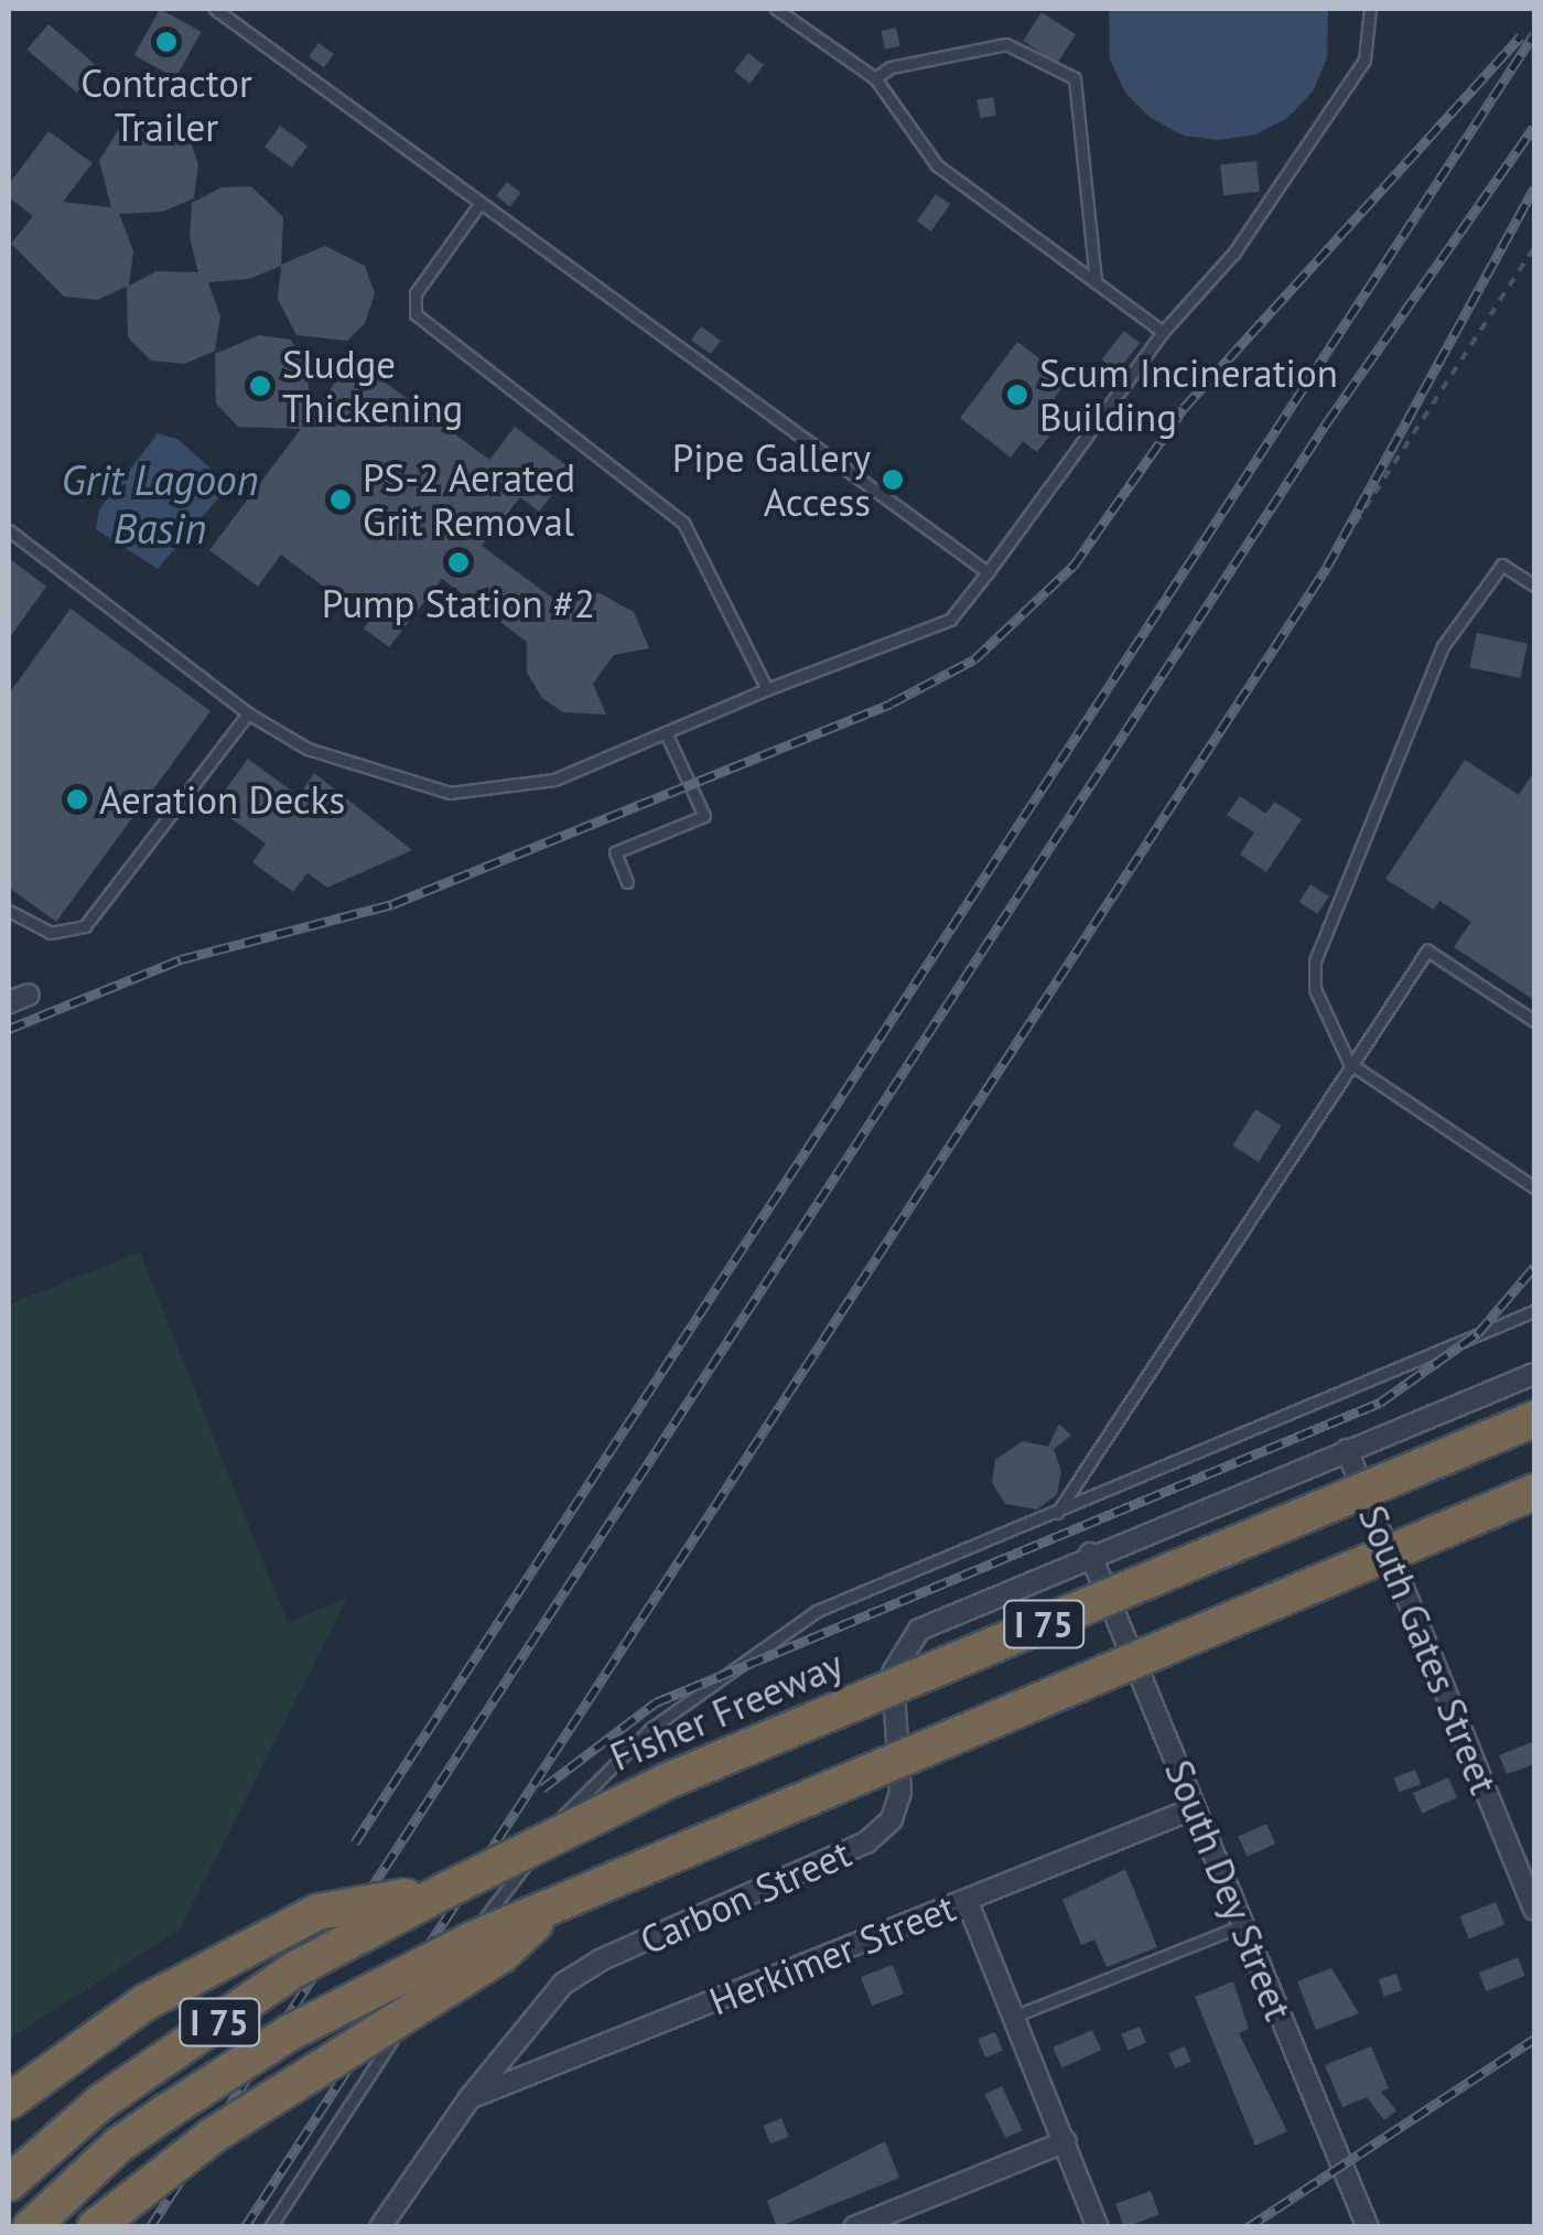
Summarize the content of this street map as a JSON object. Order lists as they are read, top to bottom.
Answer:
{
  "streets": {
    "highway": ["I 75", "Fisher Freeway"],
    "street": [
      "South Gates Street",
      "South Dey Street",
      "Carbon Street",
      "Herkimer Street"
    ]
  },
  "crossings": [
    ["South Gates Street", "Carbon Street"],
    ["South Dey Street", "Carbon Street"],
    ["South Dey Street", "Herkimer Street"],
    ["Carbon Street", "Herkimer Street"]
  ],
  "water": ["Grit Lagoon Basin"],
  "places": [
    "Contractor Trailer",
    "Sludge Thickening",
    "Scum Incineration Building",
    "Pipe Gallery Access",
    "PS-2 Aerated Grit Removal",
    "Pump Station #2",
    "Aeration Decks"
  ]
}
